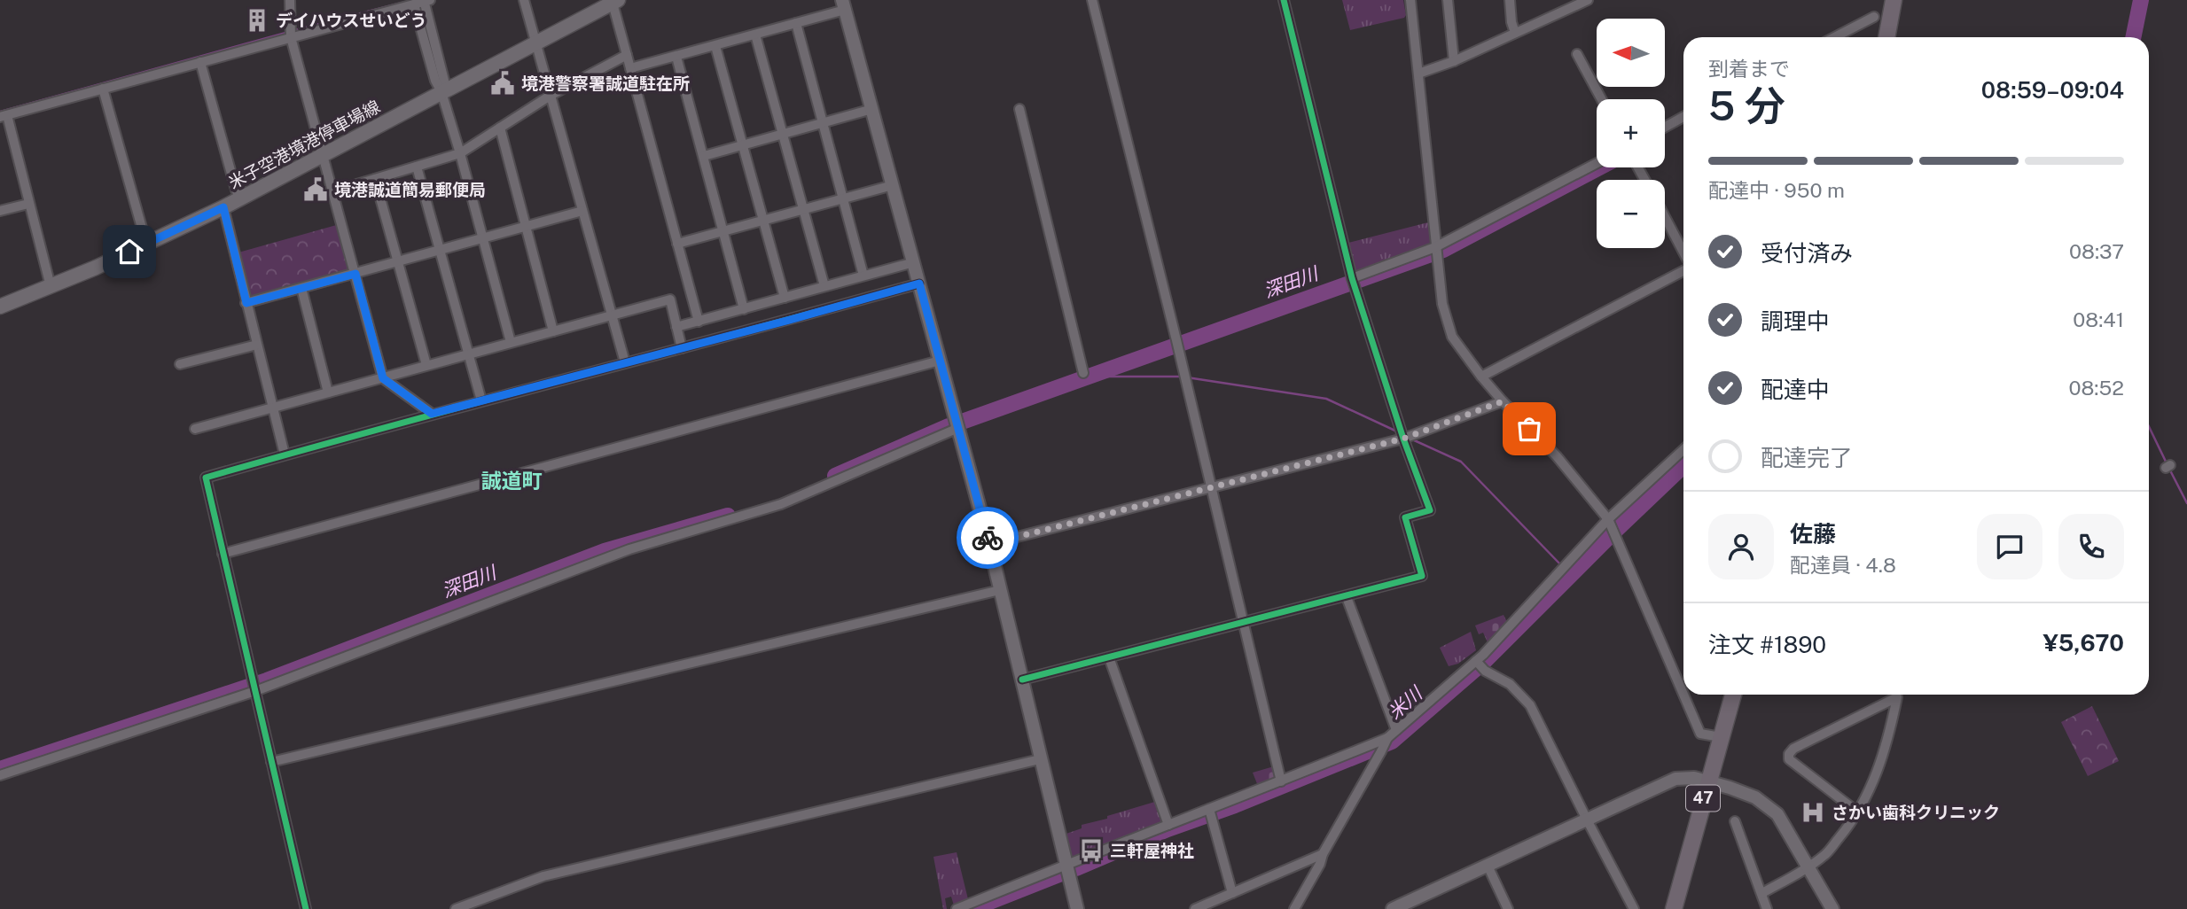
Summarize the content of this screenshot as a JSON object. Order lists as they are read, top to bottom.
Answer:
{
  "streets": {
    "main road": ["米子空港境港停車場線", "47"]
  },
  "districts": ["誠道町"],
  "water": ["深田川", "米川"],
  "places": {
    "building": ["デイハウスせいどう"],
    "public building": ["境港警察署誠道駐在所", "境港誠道簡易郵便局"],
    "hospital": ["さかい歯科クリニック"],
    "bus stop": ["三軒屋神社"]
  },
  "north": "left",
  "page": {
    "map_buttons": ["+", "−"],
    "heading": ["5 分", "到着まで", "08:59–09:04"],
    "panel": [
      "佐藤",
      "配達員 · 4.8",
      "注文 #1890",
      "¥5,670"
    ],
    "bar": "配達中 · 950 m",
    "list": [
      ["受付済み", "08:37"],
      ["調理中", "08:41"],
      ["配達中", "08:52"],
      "配達完了"
    ]
  }
}
